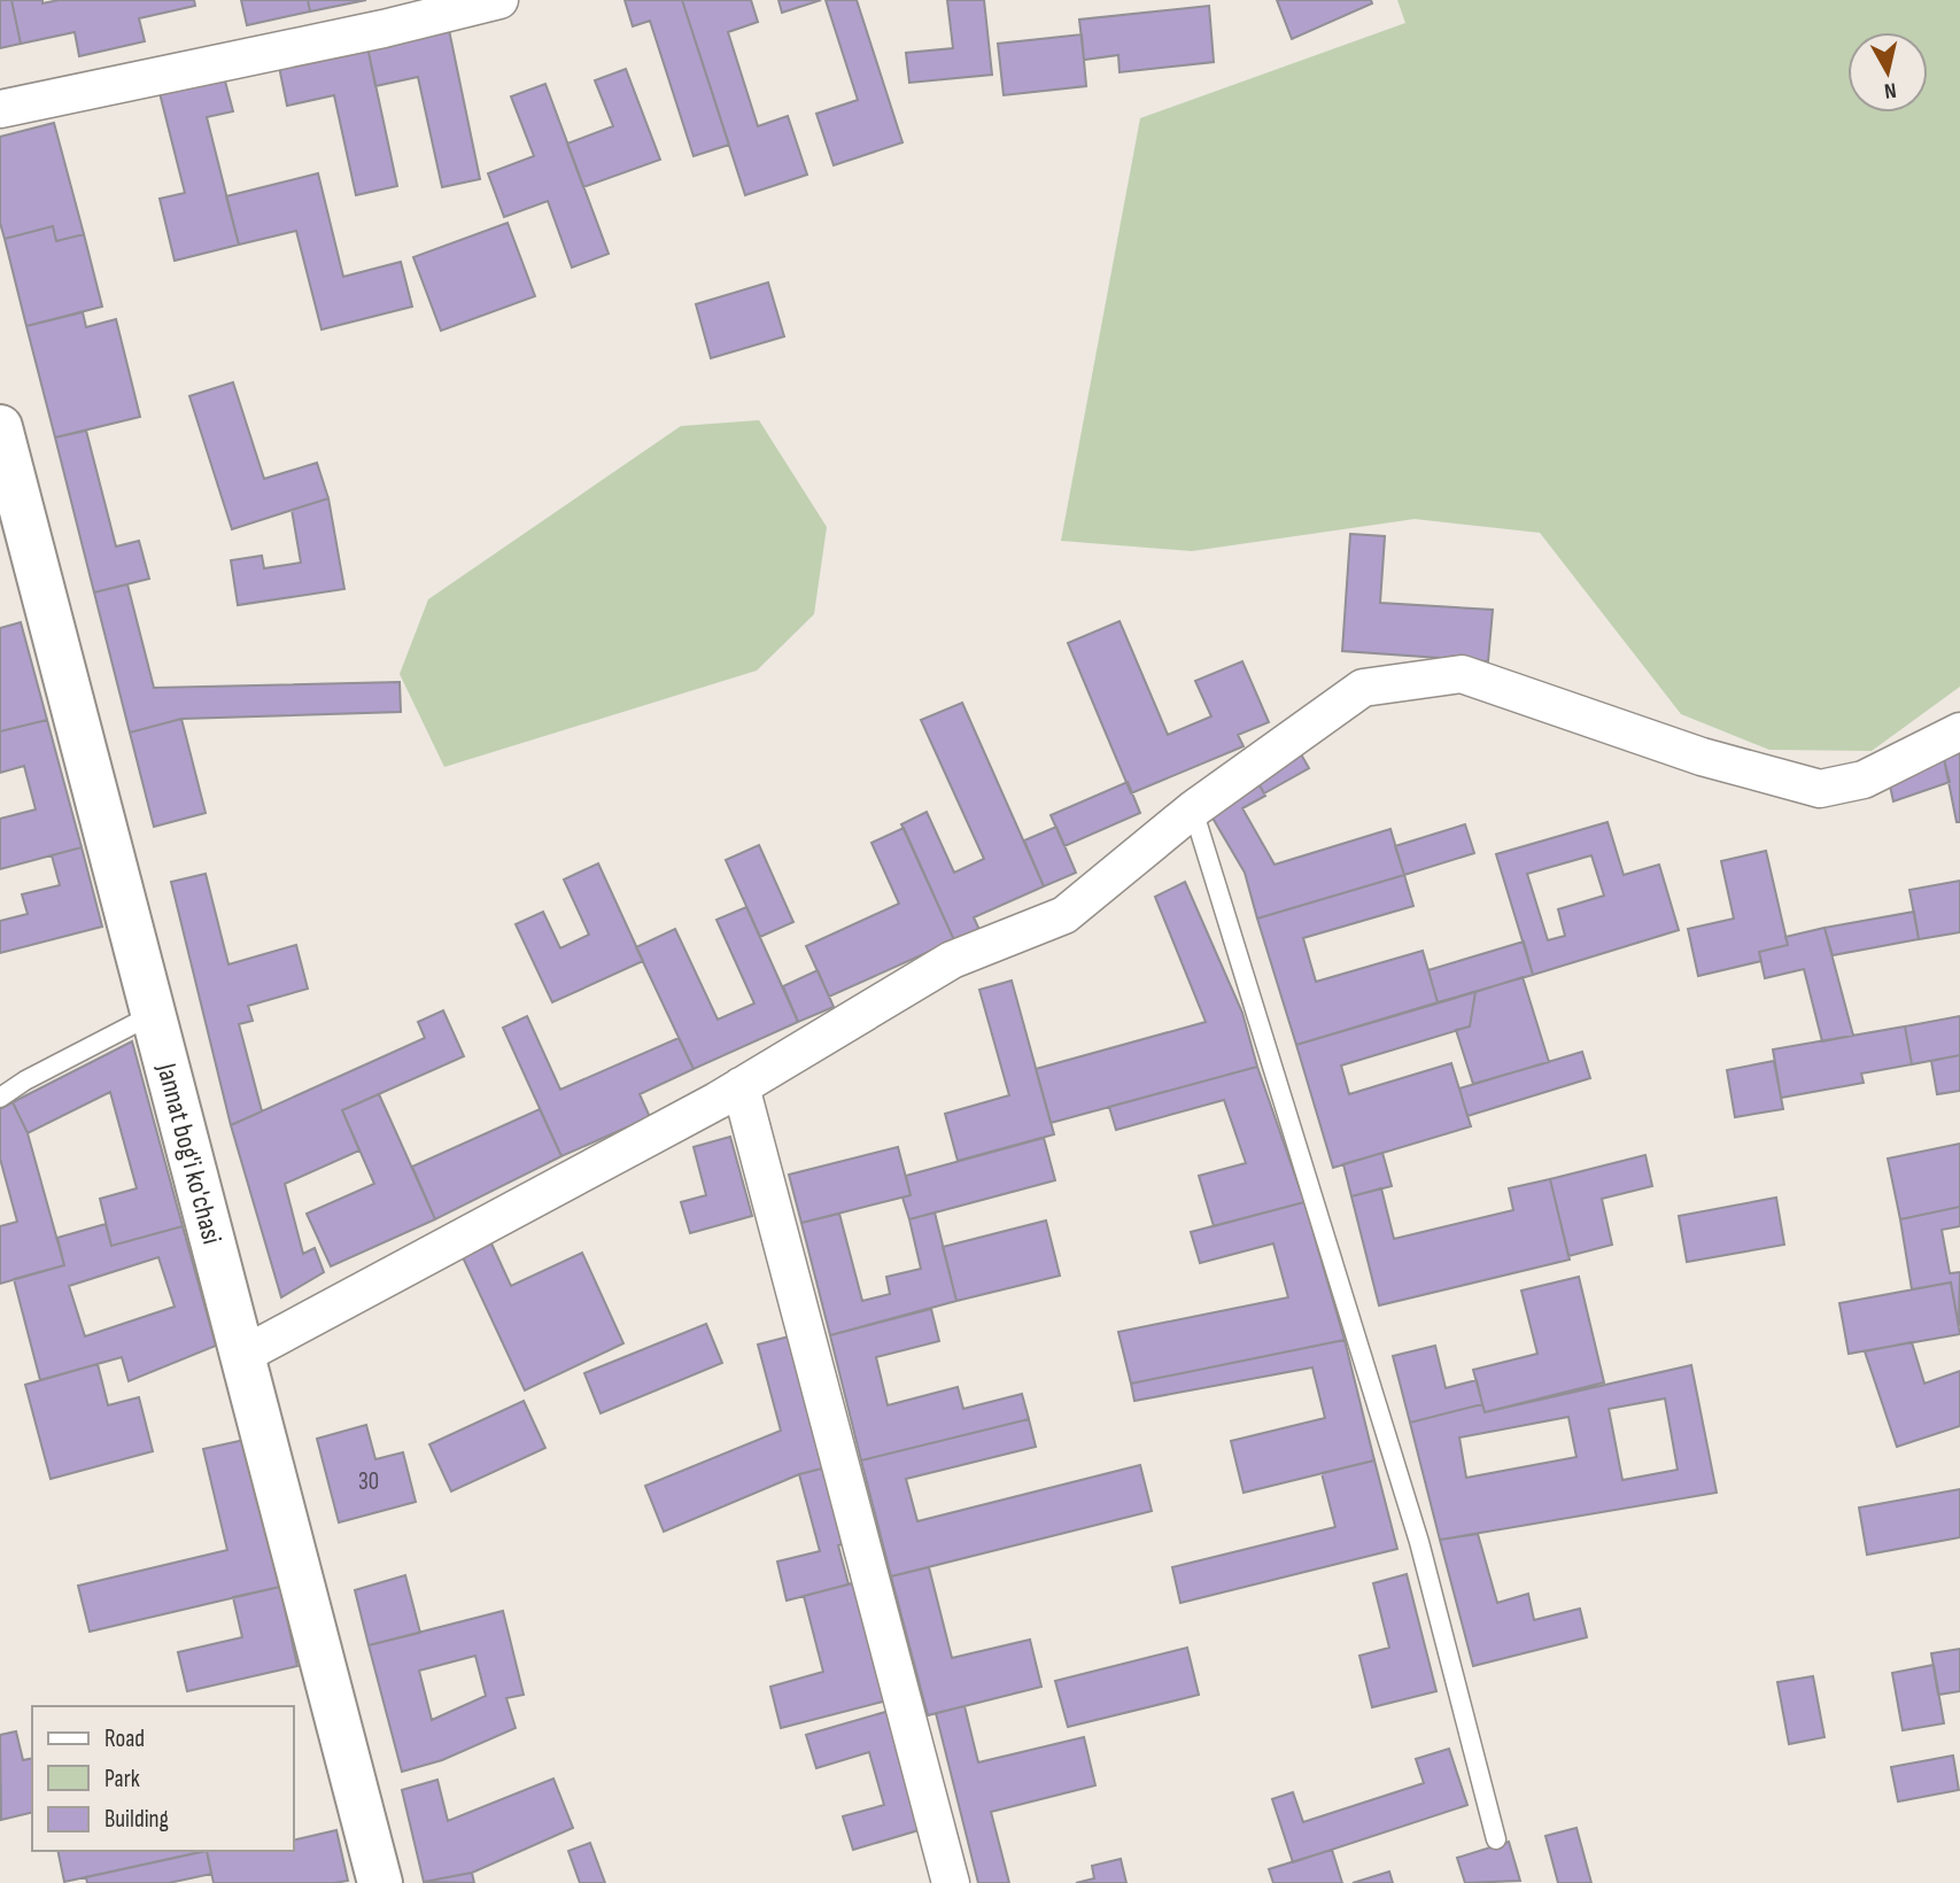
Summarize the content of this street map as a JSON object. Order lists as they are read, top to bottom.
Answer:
{
  "streets": {
    "street": ["Jannat bog'i ko'chasi"]
  },
  "house_numbers": ["30"],
  "legend": ["Road", "Park", "Building"],
  "north": "bottom"
}
